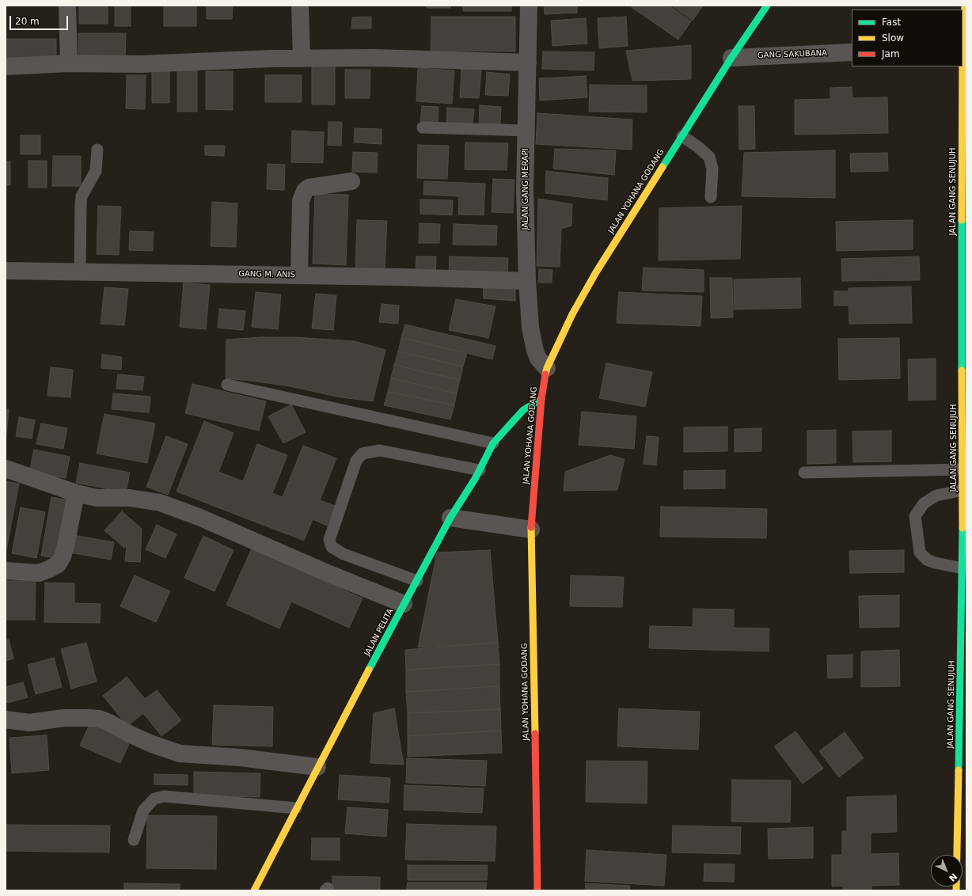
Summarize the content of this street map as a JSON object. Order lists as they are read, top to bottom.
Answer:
{
  "streets": {
    "street": [
      "GANG SAKUBANA",
      "JALAN GANG MERAPI",
      "JALAN YOHANA GODANG",
      "JALAN GANG SENUJUH",
      "GANG M. ANIS",
      "JALAN PELITA"
    ]
  },
  "crossings": [
    ["GANG SAKUBANA", "JALAN YOHANA GODANG"],
    ["JALAN GANG MERAPI", "JALAN YOHANA GODANG"],
    ["JALAN GANG MERAPI", "GANG M. ANIS"],
    ["JALAN YOHANA GODANG", "JALAN PELITA"]
  ],
  "legend": ["Fast", "Slow", "Jam"],
  "scale_bar": "20 m",
  "north": "bottom right"
}
